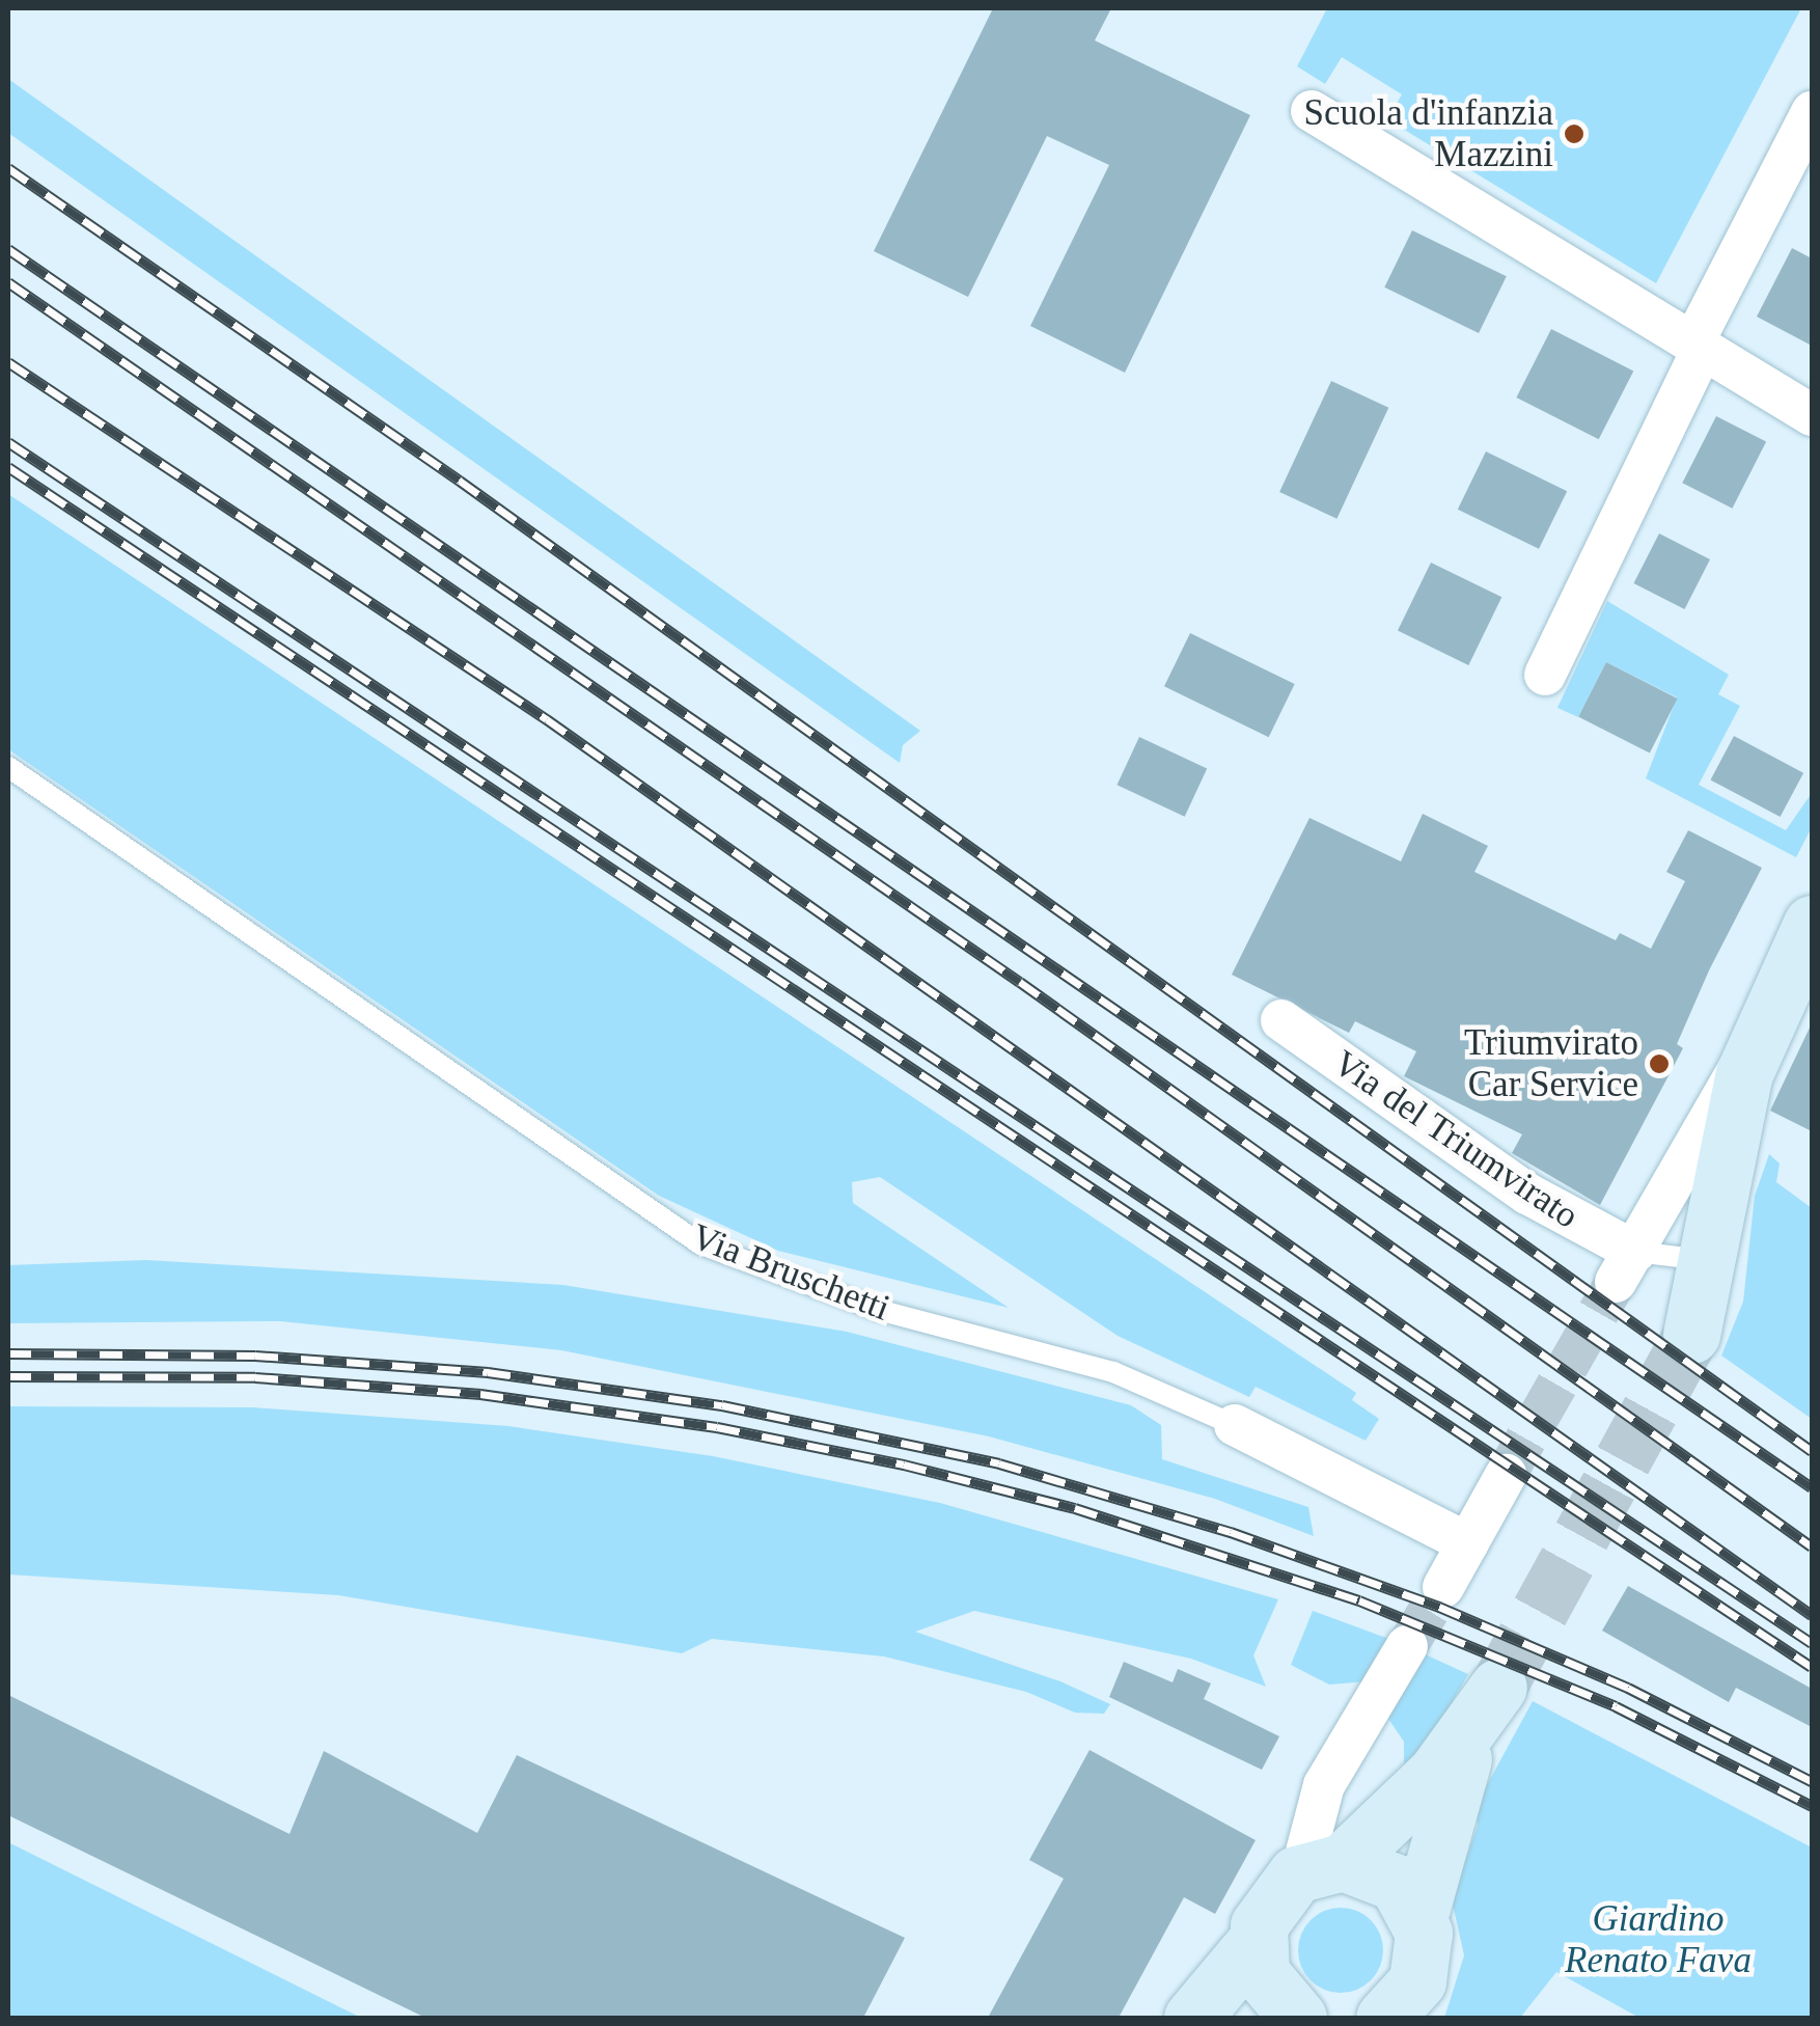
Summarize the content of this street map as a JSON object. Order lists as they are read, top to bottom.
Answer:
{
  "streets": {
    "street": ["Via del Triumvirato", "Via Bruschetti"]
  },
  "parks": ["Giardino Renato Fava"],
  "places": ["Scuola d'infanzia Mazzini", "Triumvirato Car Service"]
}
